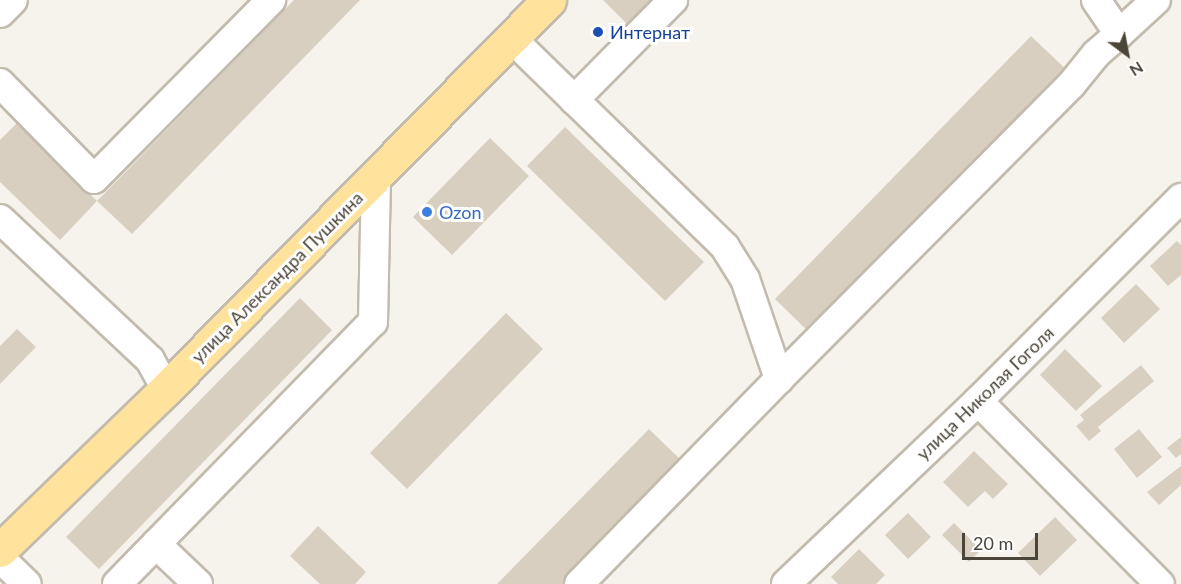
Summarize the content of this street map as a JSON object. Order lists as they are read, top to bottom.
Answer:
{
  "streets": {
    "main road": ["улица Александра Пушкина"],
    "street": ["улица Николая Гоголя"]
  },
  "places": ["Интернат", "Ozon"],
  "scale_bar": "20 m",
  "north": "bottom right"
}
